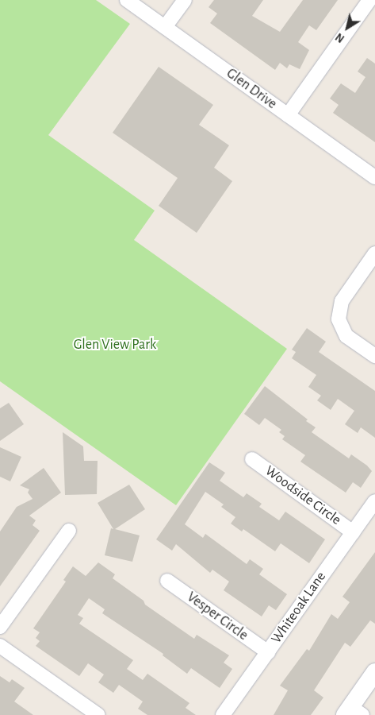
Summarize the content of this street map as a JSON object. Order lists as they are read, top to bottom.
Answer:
{
  "streets": {
    "street": [
      "Glen Drive",
      "Woodside Circle",
      "Whiteoak Lane",
      "Vesper Circle"
    ]
  },
  "crossings": [
    ["Woodside Circle", "Whiteoak Lane"],
    ["Whiteoak Lane", "Vesper Circle"]
  ],
  "parks": ["Glen View Park"],
  "north": "bottom left"
}
